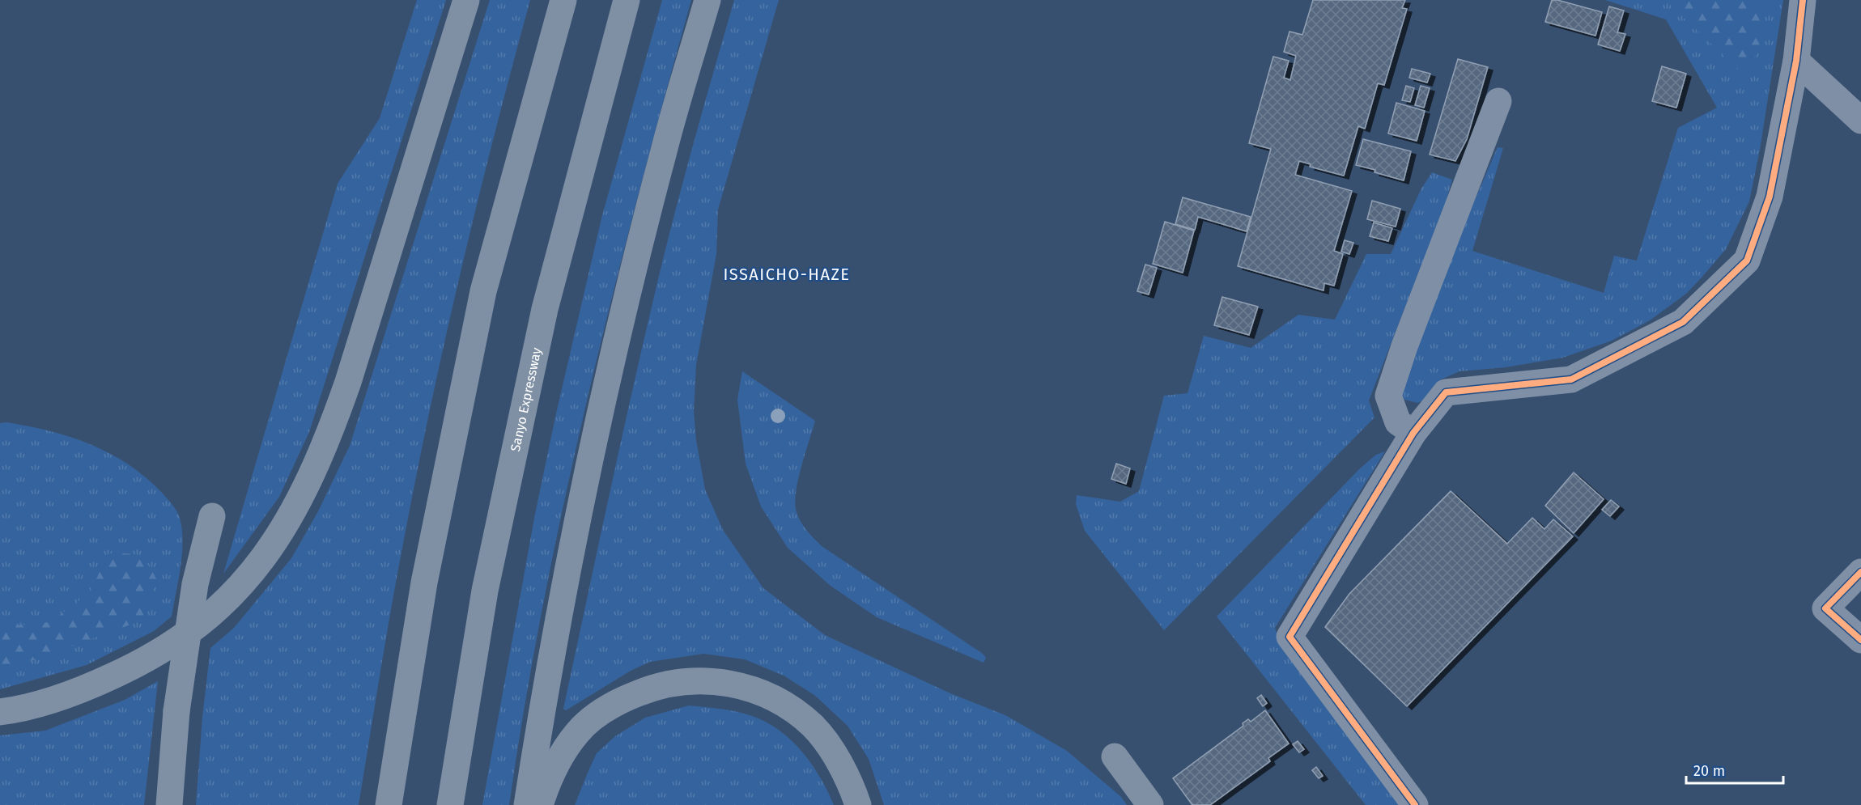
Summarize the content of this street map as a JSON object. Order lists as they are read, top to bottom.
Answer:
{
  "streets": {
    "highway": ["Sanyo Expressway"]
  },
  "districts": ["ISSAICHO-HAZE"],
  "scale_bar": "20 m"
}
